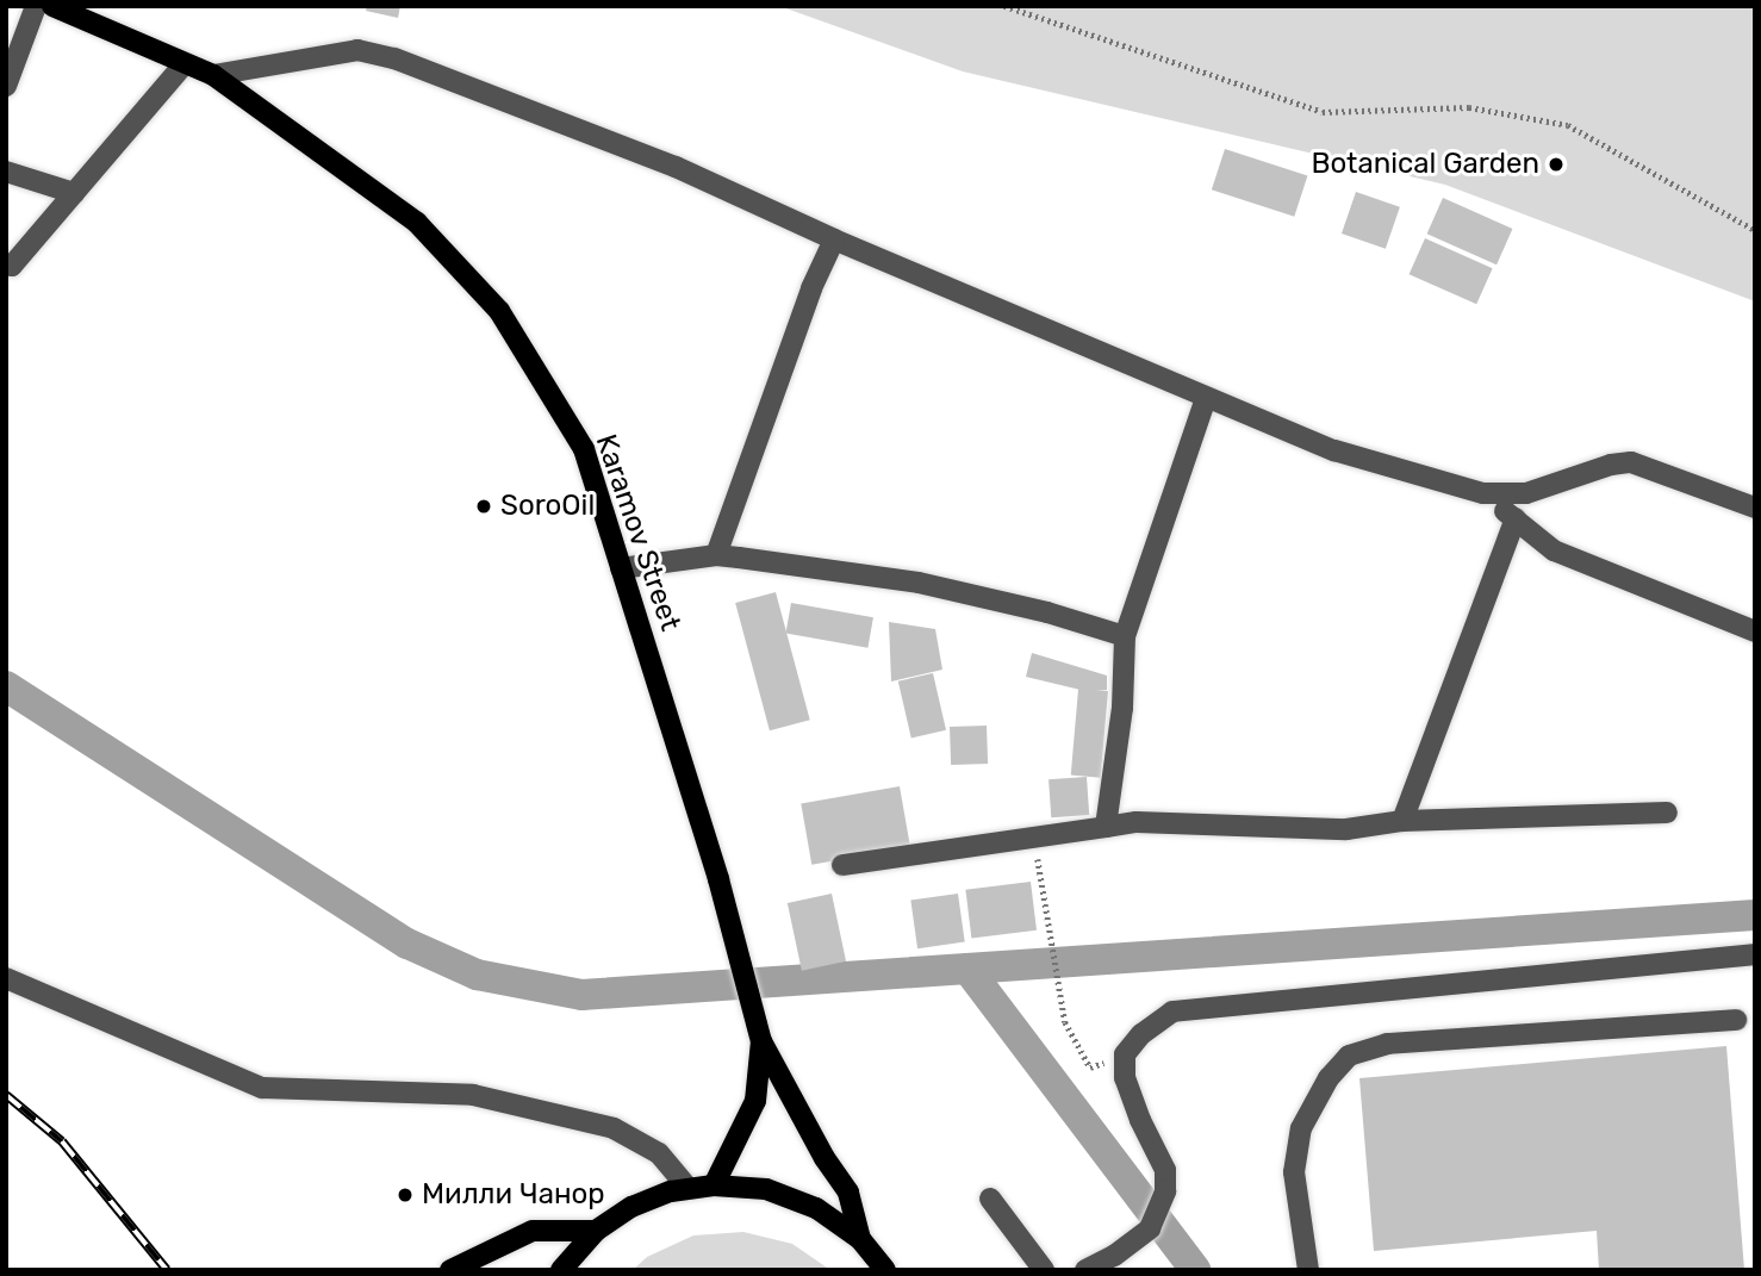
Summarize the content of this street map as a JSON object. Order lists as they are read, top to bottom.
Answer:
{
  "streets": {
    "main road": ["Karamov Street"]
  },
  "places": ["Botanical Garden", "SoroOil", "Милли Чанор"]
}
